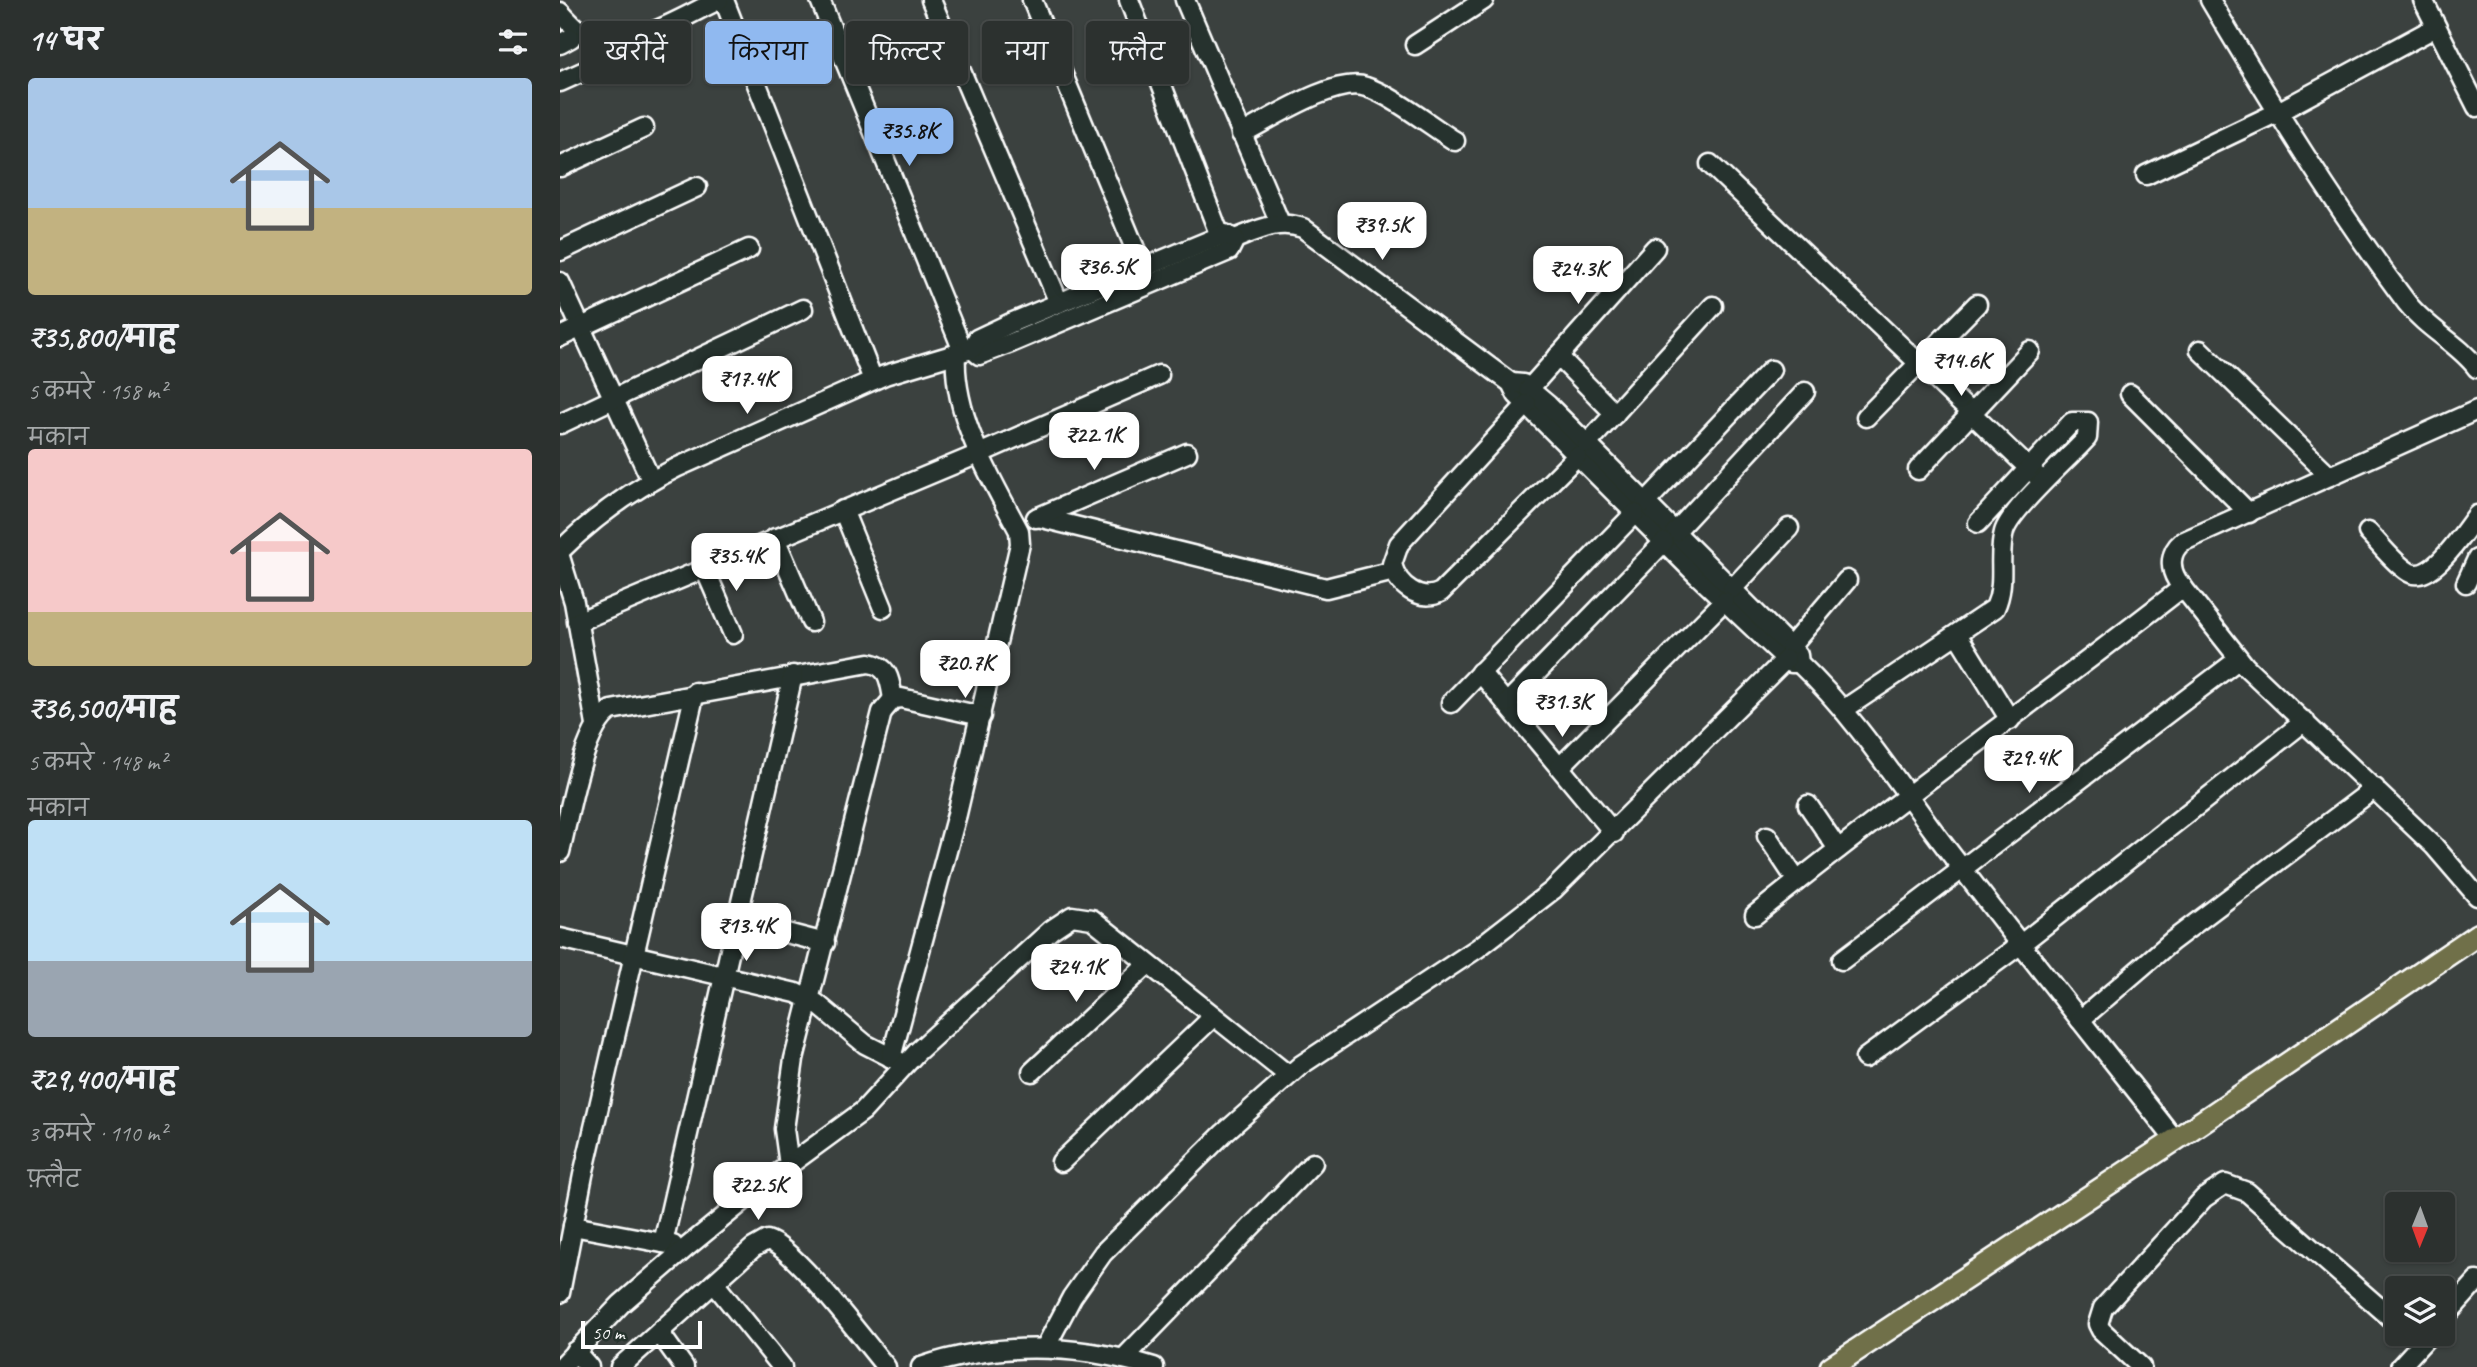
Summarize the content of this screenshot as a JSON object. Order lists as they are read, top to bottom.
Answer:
{
  "scale_bar": "50 m",
  "north": "bottom",
  "page": {
    "heading": "14 घर",
    "chip": [
      "खरीदें",
      "किराया",
      "फ़िल्टर",
      "नया",
      "फ़्लैट"
    ],
    "list": [
      {
        "name": "₹35,800/माह",
        "note": "5 कमरे · 158 m² · मकान"
      },
      {
        "name": "₹36,500/माह",
        "note": "5 कमरे · 148 m² · मकान"
      },
      {
        "name": "₹29,400/माह",
        "note": "3 कमरे · 110 m² · फ़्लैट"
      }
    ],
    "price": [
      "₹35.8K",
      "₹39.5K",
      "₹36.5K",
      "₹24.3K",
      "₹14.6K",
      "₹17.4K",
      "₹22.1K",
      "₹35.4K",
      "₹20.7K",
      "₹31.3K",
      "₹29.4K",
      "₹13.4K",
      "₹24.1K",
      "₹22.5K"
    ],
    "scale": "50 m"
  }
}
